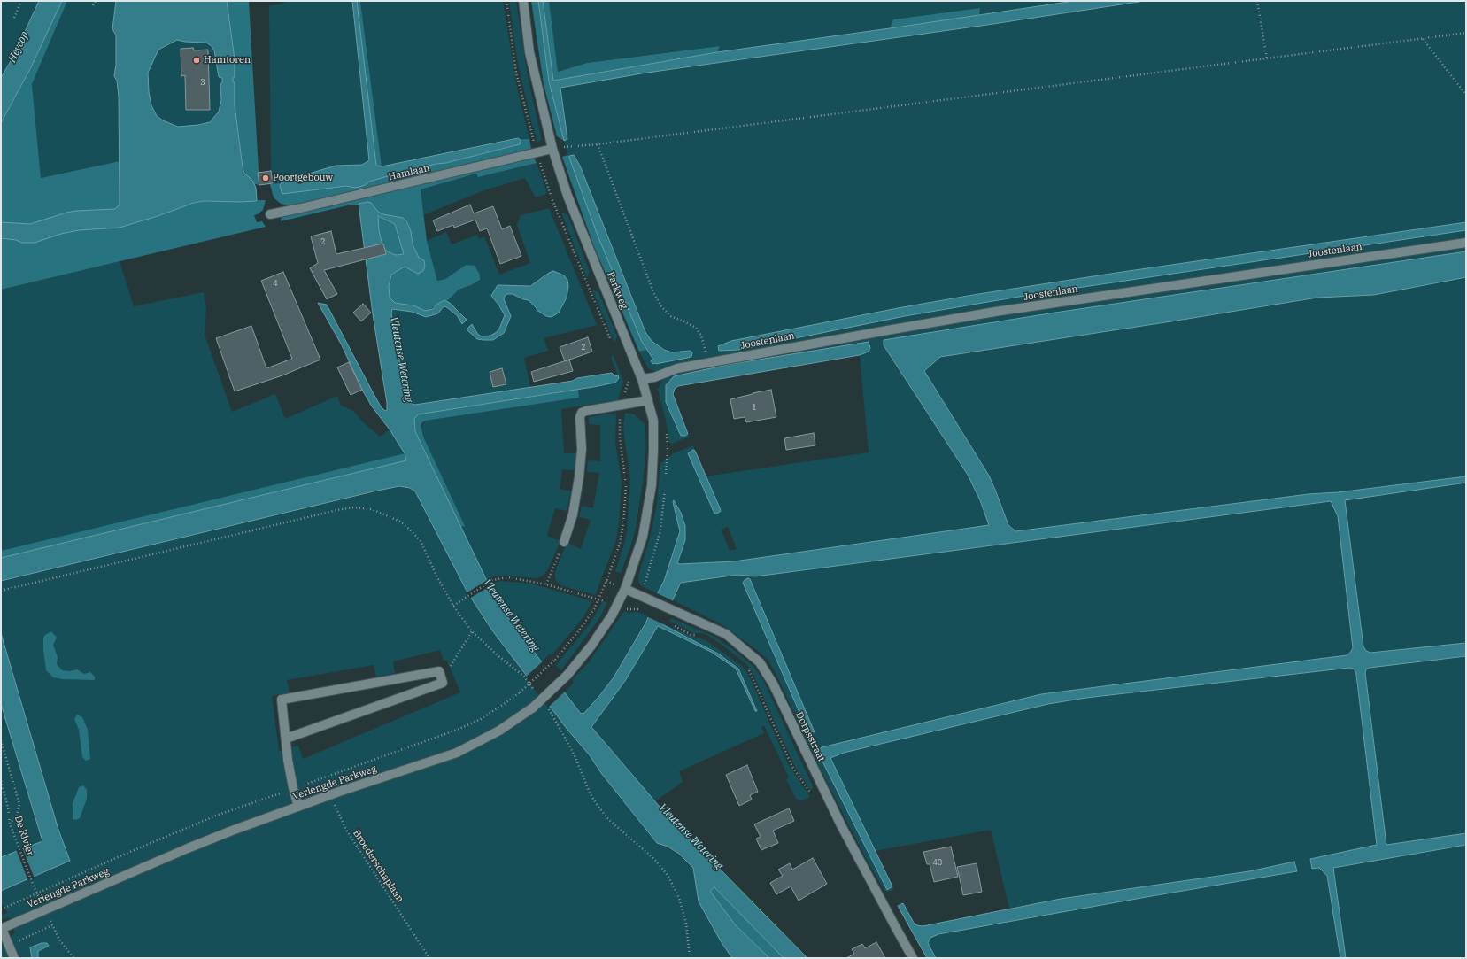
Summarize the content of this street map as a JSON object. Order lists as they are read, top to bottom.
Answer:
{
  "streets": {
    "street": [
      "Hamlaan",
      "Joostenlaan",
      "Parkweg",
      "Dorpsstraat",
      "Verlengde Parkweg"
    ],
    "path": ["De Rivier", "Broederschaplaan"]
  },
  "crossings": [
    ["Hamlaan", "Parkweg"],
    ["Joostenlaan", "Parkweg"],
    ["Parkweg", "Dorpsstraat"],
    ["Parkweg", "Verlengde Parkweg"],
    ["Dorpsstraat", "Verlengde Parkweg"],
    ["Verlengde Parkweg", "De Rivier"],
    ["Verlengde Parkweg", "Broederschaplaan"]
  ],
  "water": ["Heycop", "Vleutense Wetering"],
  "places": ["Hamtoren", "Poortgebouw"],
  "house_numbers": [
    "3",
    "2",
    "4",
    "2",
    "1",
    "43"
  ]
}
